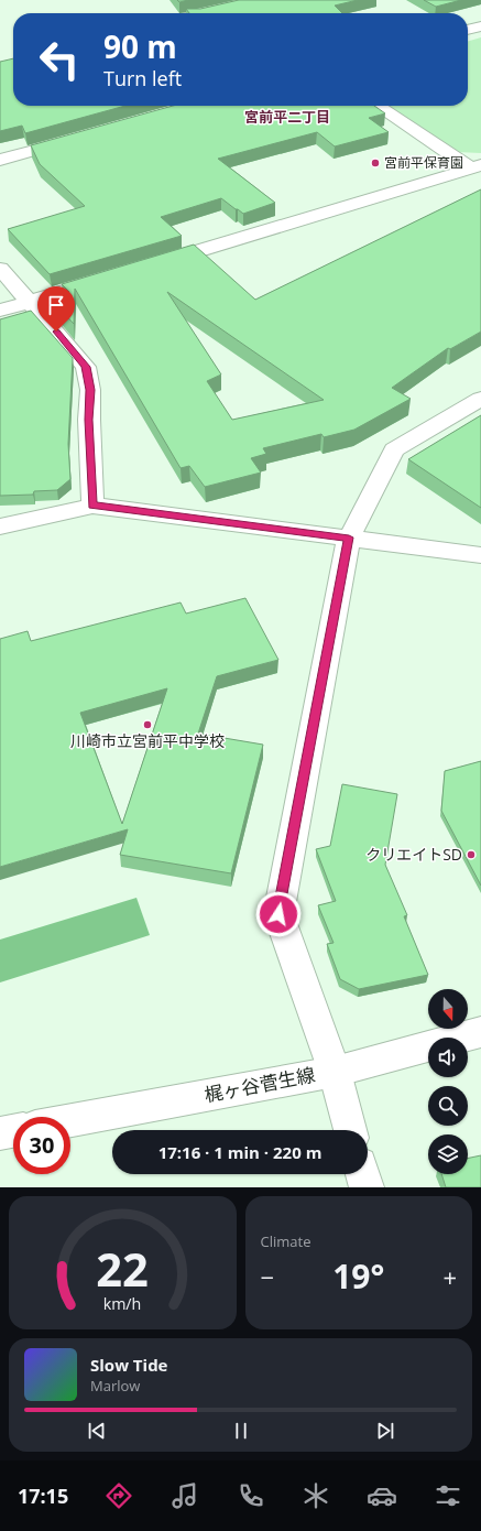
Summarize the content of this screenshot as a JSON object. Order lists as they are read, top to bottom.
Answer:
{
  "streets": {
    "street": ["梶ヶ谷菅生線"]
  },
  "districts": ["宮前平二丁目"],
  "places": ["宮前平保育園", "川崎市立宮前平中学校", "クリエイトSD"],
  "north": "bottom",
  "page": {
    "turn": ["90 m", "Turn left"],
    "limit": "30",
    "trip": "17:16 · 1 min · 220 m",
    "tile": "Climate",
    "heat": ["−", "19°", "+"],
    "song": ["Slow Tide", "Marlow"],
    "tabs": "17:15",
    "gauge": ["22", "km/h"]
  }
}
